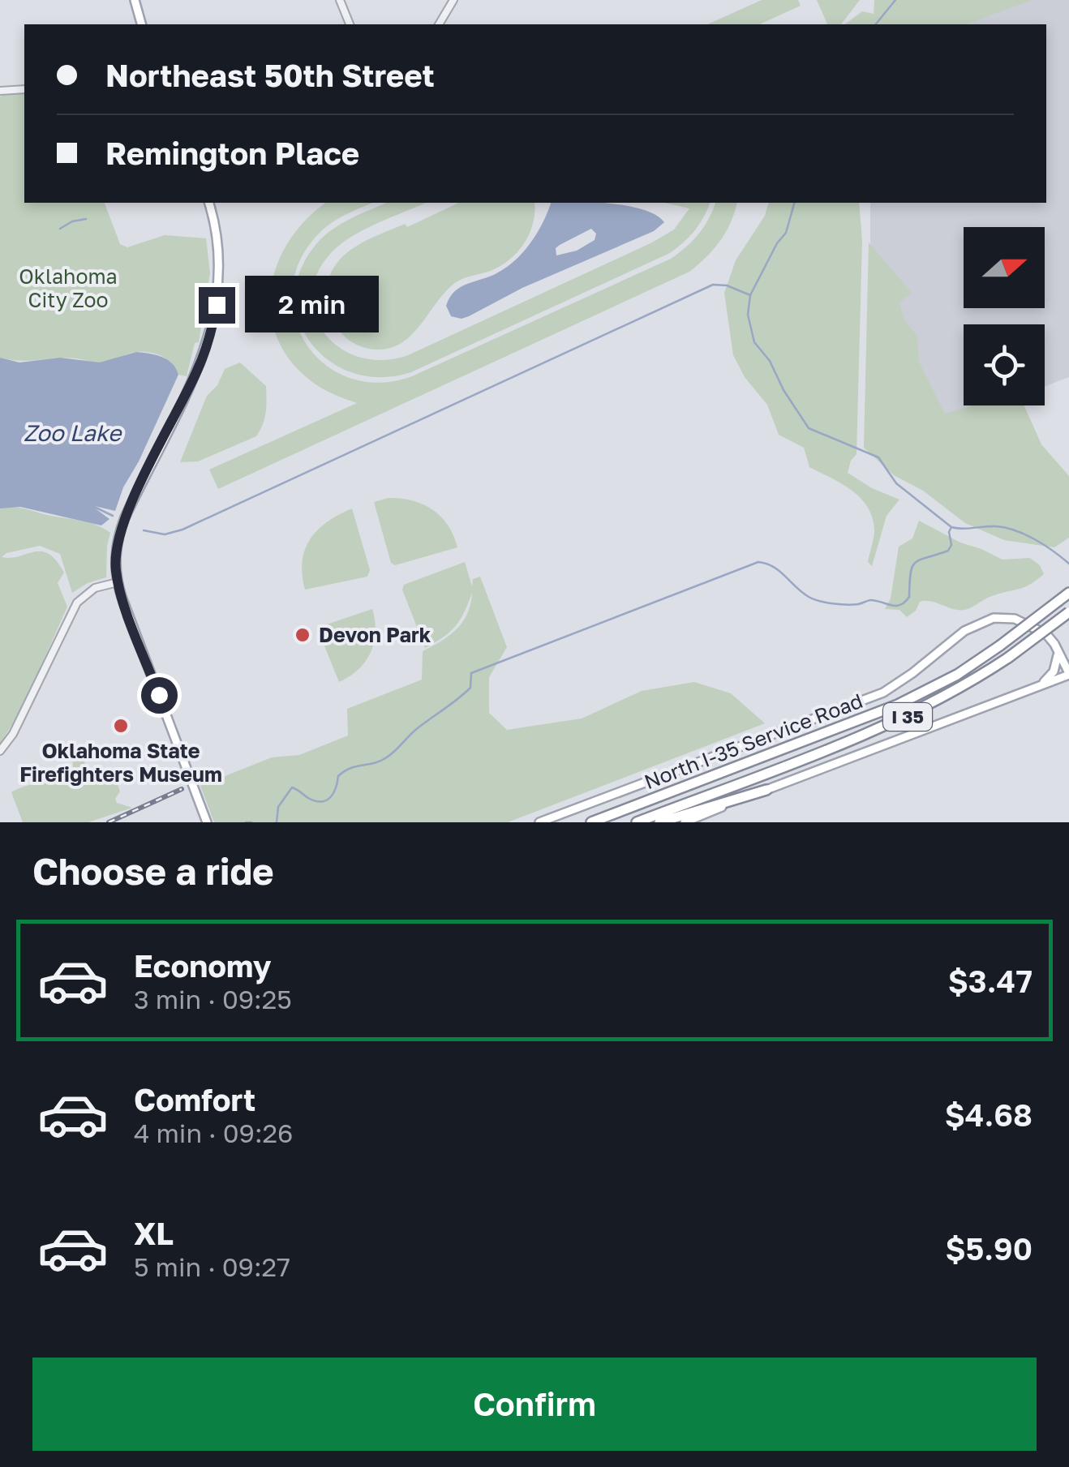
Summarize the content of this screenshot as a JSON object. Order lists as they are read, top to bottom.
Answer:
{
  "streets": {
    "highway": ["I 35"],
    "main road": ["North I-35 Service Road"]
  },
  "water": ["Zoo Lake"],
  "parks": ["Oklahoma City Zoo"],
  "places": ["Devon Park", "Oklahoma State Firefighters Museum"],
  "north": "right",
  "page": {
    "banner": ["Northeast 50th Street", "Remington Place"],
    "bubble": "2 min",
    "heading": "Choose a ride",
    "list": [
      {
        "name": "Economy",
        "note": "3 min · 09:25",
        "value": "$3.47"
      },
      {
        "name": "Comfort",
        "note": "4 min · 09:26",
        "value": "$4.68"
      },
      {
        "name": "XL",
        "note": "5 min · 09:27",
        "value": "$5.90"
      }
    ],
    "buttons": "Confirm"
  }
}
